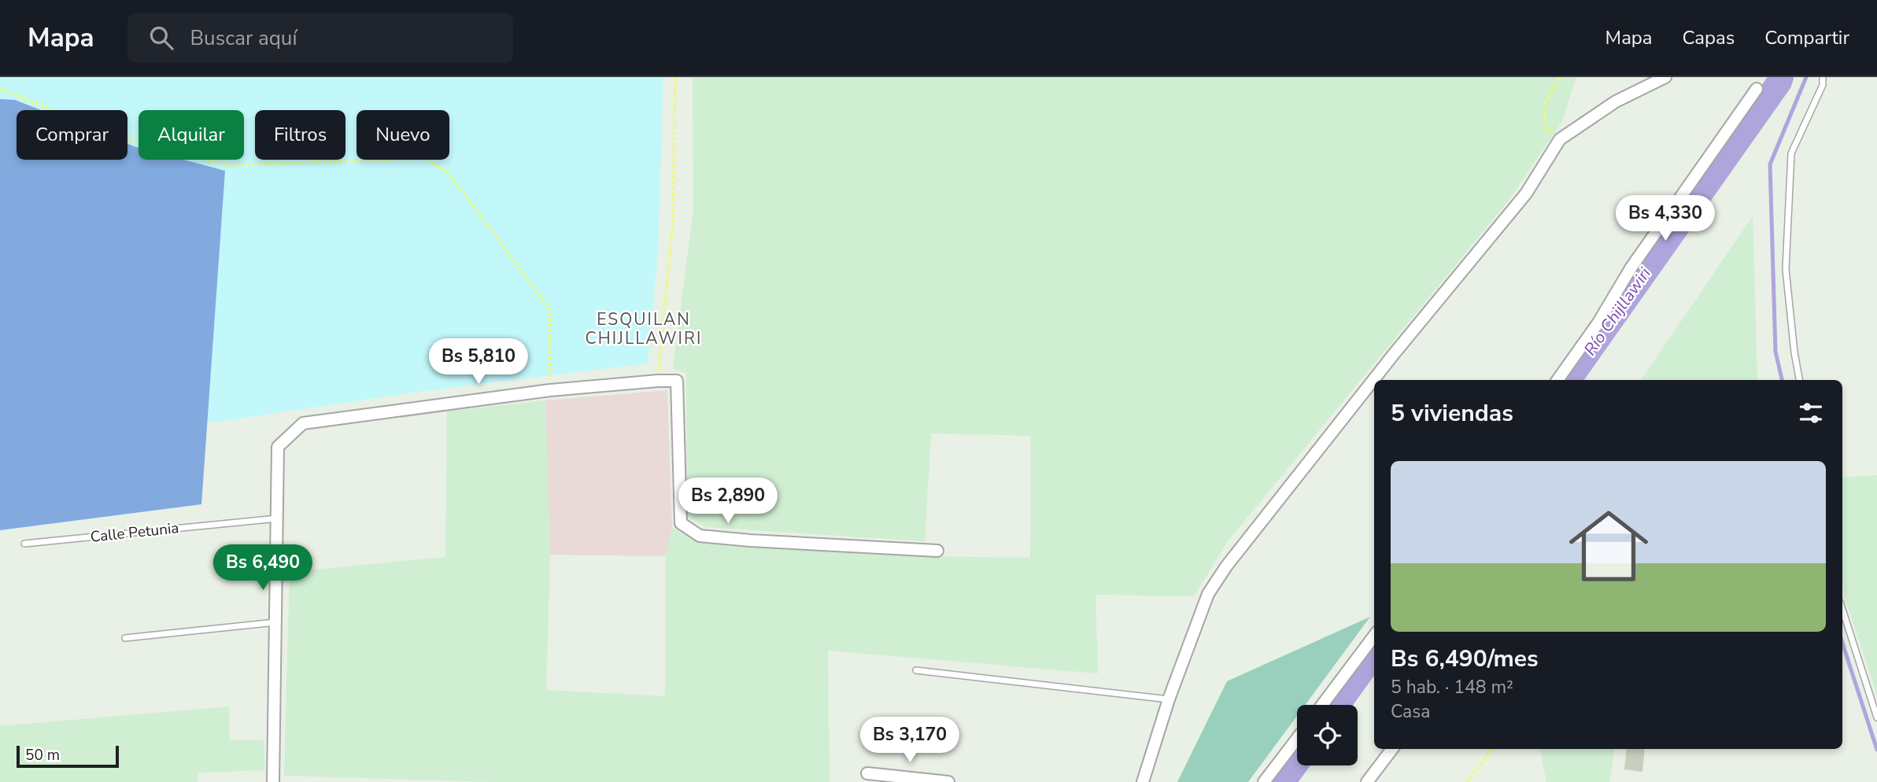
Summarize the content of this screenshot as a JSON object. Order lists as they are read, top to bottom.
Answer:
{
  "streets": {
    "lane": ["Calle Petunia"]
  },
  "districts": ["ESQUILAN CHIJLLAWIRI"],
  "water": ["Río Chijllawiri"],
  "scale_bar": "50 m",
  "page": {
    "header": "Mapa",
    "search": "Buscar aquí",
    "nav": ["Mapa", "Capas", "Compartir"],
    "chip": [
      "Comprar",
      "Alquilar",
      "Filtros",
      "Nuevo"
    ],
    "price": [
      "Bs 4,330",
      "Bs 5,810",
      "Bs 2,890",
      "Bs 6,490",
      "Bs 3,170"
    ],
    "heading": "5 viviendas",
    "list": [
      {
        "name": "Bs 6,490/mes",
        "note": "5 hab. · 148 m² · Casa"
      }
    ],
    "scale": "50 m"
  }
}
